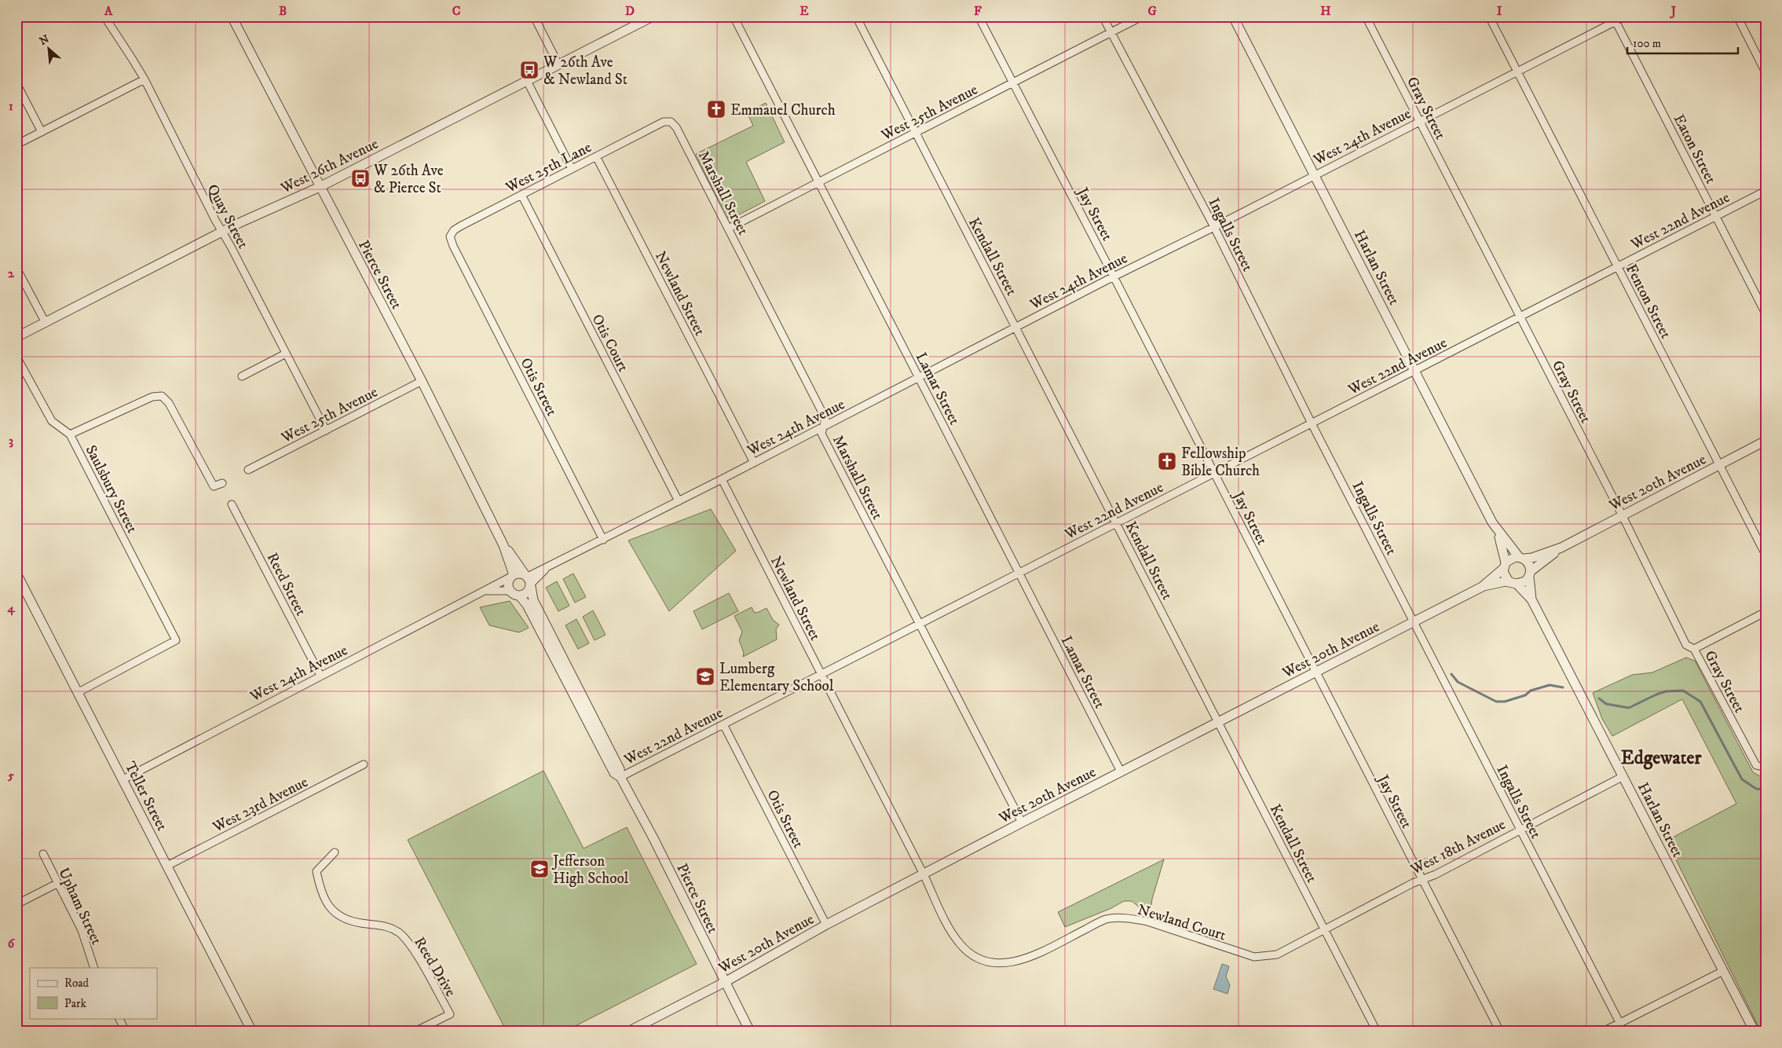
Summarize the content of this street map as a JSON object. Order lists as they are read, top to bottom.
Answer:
{
  "streets": {
    "street": [
      "Gray Street",
      "West 25th Avenue",
      "West 24th Avenue",
      "Eaton Street",
      "West 26th Avenue",
      "West 25th Lane",
      "Marshall Street",
      "Jay Street",
      "Quay Street",
      "West 22nd Avenue",
      "Ingalls Street",
      "Kendall Street",
      "Harlan Street",
      "Pierce Street",
      "Newland Street",
      "Fenton Street",
      "Otis Court",
      "Otis Street",
      "Lamar Street",
      "West 20th Avenue",
      "Saulsbury Street",
      "Reed Street",
      "Teller Street",
      "West 23rd Avenue",
      "West 18th Avenue",
      "Upham Street",
      "Newland Court",
      "Reed Drive"
    ]
  },
  "crossings": [
    ["Gray Street", "West 24th Avenue"],
    ["Gray Street", "West 22nd Avenue"],
    ["Gray Street", "West 20th Avenue"],
    ["West 25th Avenue", "Marshall Street"],
    ["West 25th Avenue", "Jay Street"],
    ["West 25th Avenue", "Quay Street"],
    ["West 25th Avenue", "Ingalls Street"],
    ["West 25th Avenue", "Kendall Street"],
    ["West 25th Avenue", "Pierce Street"],
    ["West 25th Avenue", "Lamar Street"],
    ["West 24th Avenue", "Eaton Street"],
    ["West 24th Avenue", "Marshall Street"],
    ["West 24th Avenue", "Jay Street"],
    ["West 24th Avenue", "Ingalls Street"],
    ["West 24th Avenue", "Kendall Street"],
    ["West 24th Avenue", "Harlan Street"],
    ["West 24th Avenue", "Pierce Street"],
    ["West 24th Avenue", "Newland Street"],
    ["West 24th Avenue", "Fenton Street"],
    ["West 24th Avenue", "Otis Court"],
    ["West 24th Avenue", "Otis Street"],
    ["West 24th Avenue", "Lamar Street"],
    ["West 24th Avenue", "Reed Street"],
    ["West 24th Avenue", "Teller Street"],
    ["Eaton Street", "West 22nd Avenue"],
    ["West 26th Avenue", "Quay Street"],
    ["West 26th Avenue", "Pierce Street"],
    ["West 25th Lane", "Marshall Street"],
    ["West 25th Lane", "Newland Street"],
    ["West 25th Lane", "Otis Court"],
    ["West 25th Lane", "Otis Street"],
    ["Marshall Street", "West 22nd Avenue"],
    ["Marshall Street", "West 20th Avenue"],
    ["Jay Street", "West 22nd Avenue"],
    ["Jay Street", "West 20th Avenue"],
    ["Jay Street", "West 18th Avenue"],
    ["West 22nd Avenue", "Ingalls Street"],
    ["West 22nd Avenue", "Kendall Street"],
    ["West 22nd Avenue", "Harlan Street"],
    ["West 22nd Avenue", "Pierce Street"],
    ["West 22nd Avenue", "Newland Street"],
    ["West 22nd Avenue", "Fenton Street"],
    ["West 22nd Avenue", "Otis Street"],
    ["West 22nd Avenue", "Lamar Street"],
    ["Ingalls Street", "West 20th Avenue"],
    ["Ingalls Street", "West 18th Avenue"],
    ["Kendall Street", "West 20th Avenue"],
    ["Kendall Street", "West 18th Avenue"],
    ["Harlan Street", "West 20th Avenue"],
    ["Harlan Street", "West 18th Avenue"],
    ["Pierce Street", "West 20th Avenue"],
    ["Newland Street", "West 20th Avenue"],
    ["Newland Street", "Newland Court"],
    ["Fenton Street", "West 20th Avenue"],
    ["Otis Street", "West 20th Avenue"],
    ["Lamar Street", "West 20th Avenue"],
    ["West 20th Avenue", "Newland Court"],
    ["Saulsbury Street", "Teller Street"],
    ["Teller Street", "West 23rd Avenue"],
    ["West 18th Avenue", "Newland Court"]
  ],
  "districts": ["Edgewater"],
  "places": {
    "bus stop": ["W 26th Ave & Newland St", "W 26th Ave & Pierce St"],
    "church": ["Emmauel Church", "Fellowship Bible Church"],
    "school or university": ["Lumberg Elementary School", "Jefferson High School"]
  },
  "legend": ["Road", "Park"],
  "scale_bar": "100 m",
  "north": "top left",
  "grid": {
    "columns": [
      "A",
      "B",
      "C",
      "D",
      "E",
      "F",
      "G",
      "H",
      "I",
      "J"
    ],
    "rows": [
      "1",
      "2",
      "3",
      "4",
      "5",
      "6"
    ]
  }
}
